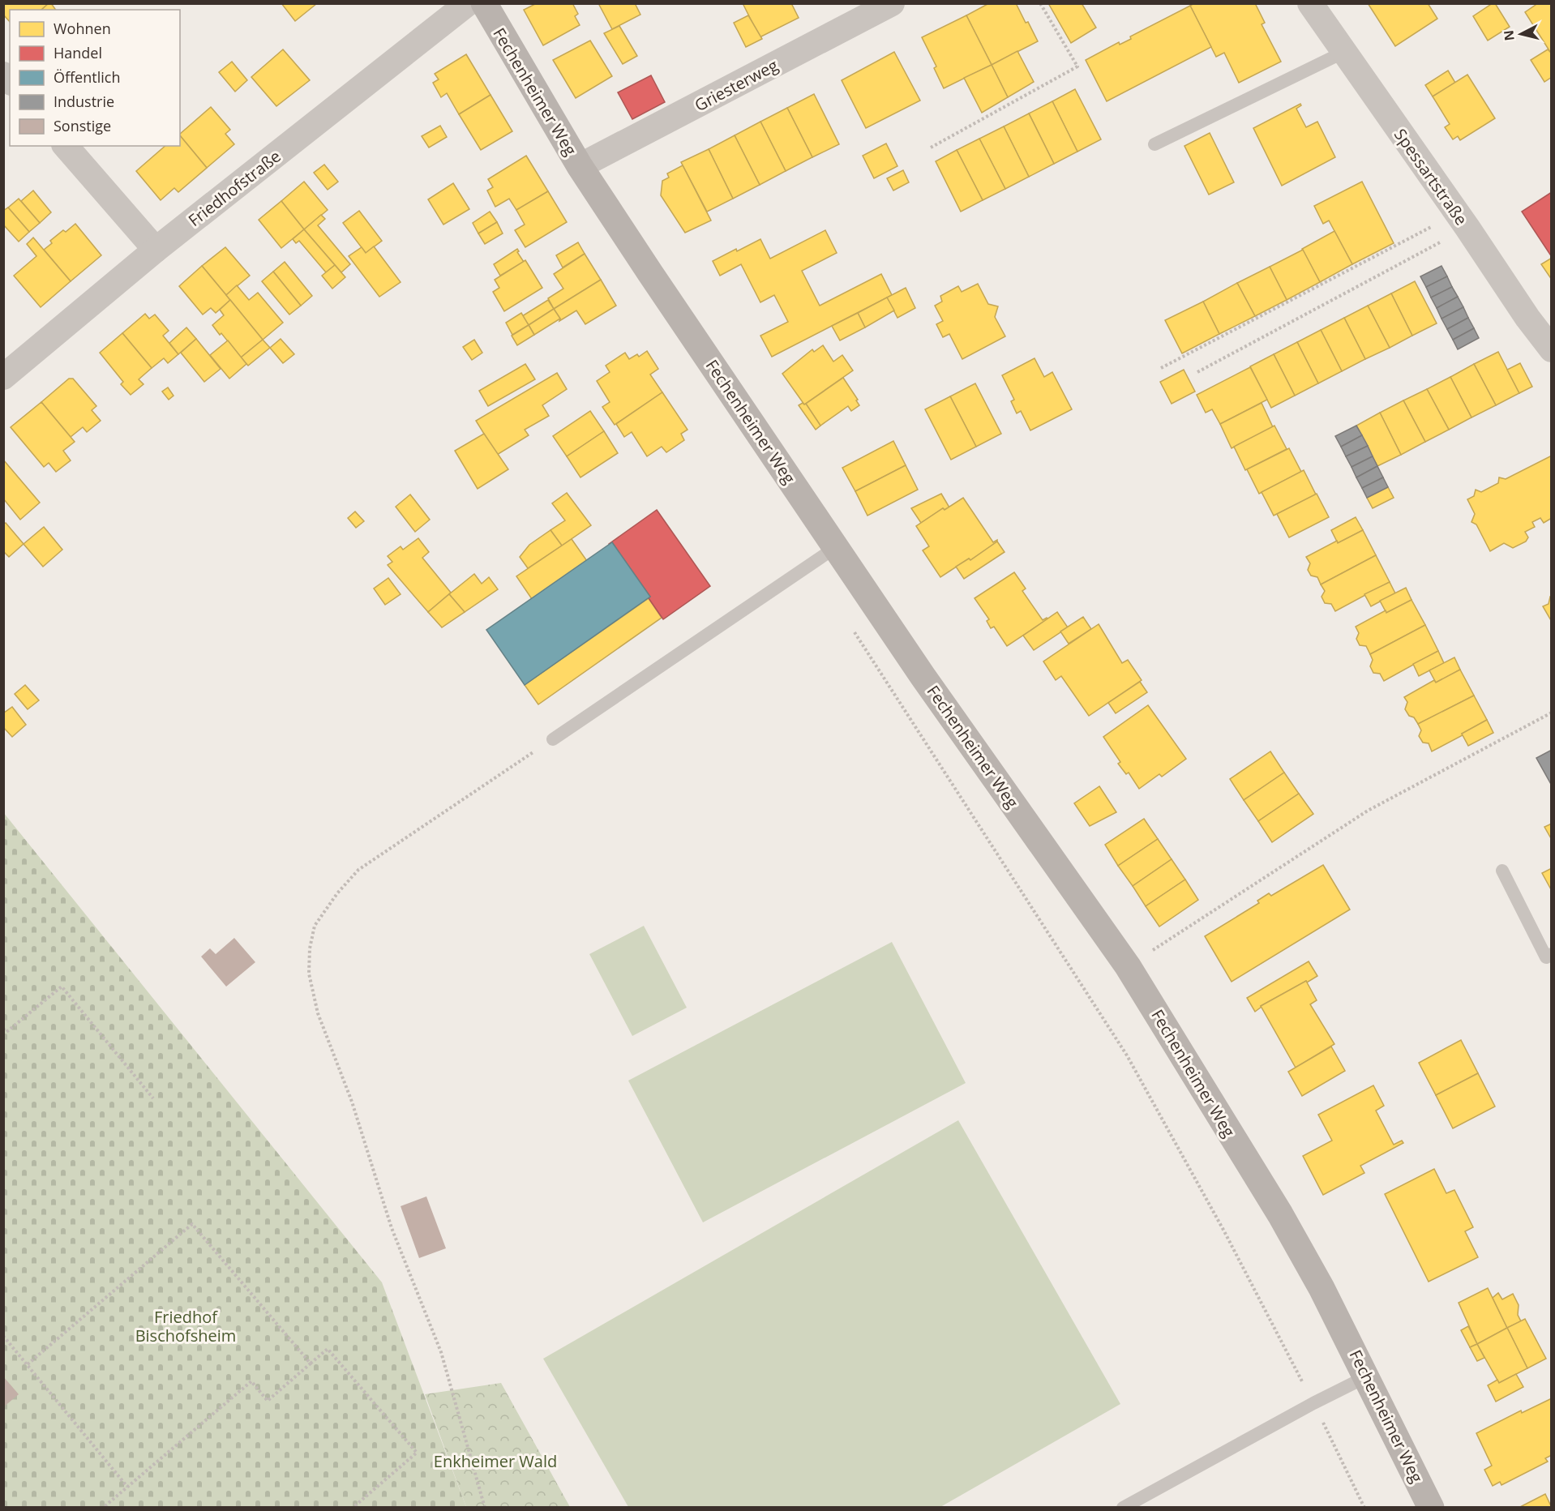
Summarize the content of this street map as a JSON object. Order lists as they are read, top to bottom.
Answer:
{
  "streets": {
    "street": [
      "Griesterweg",
      "Fechenheimer Weg",
      "Spessartstraße",
      "Friedhofstraße"
    ]
  },
  "crossings": [
    ["Griesterweg", "Fechenheimer Weg"]
  ],
  "parks": ["Friedhof Bischofsheim", "Enkheimer Wald"],
  "legend": [
    "Wohnen",
    "Handel",
    "Öffentlich",
    "Industrie",
    "Sonstige"
  ],
  "north": "left"
}
